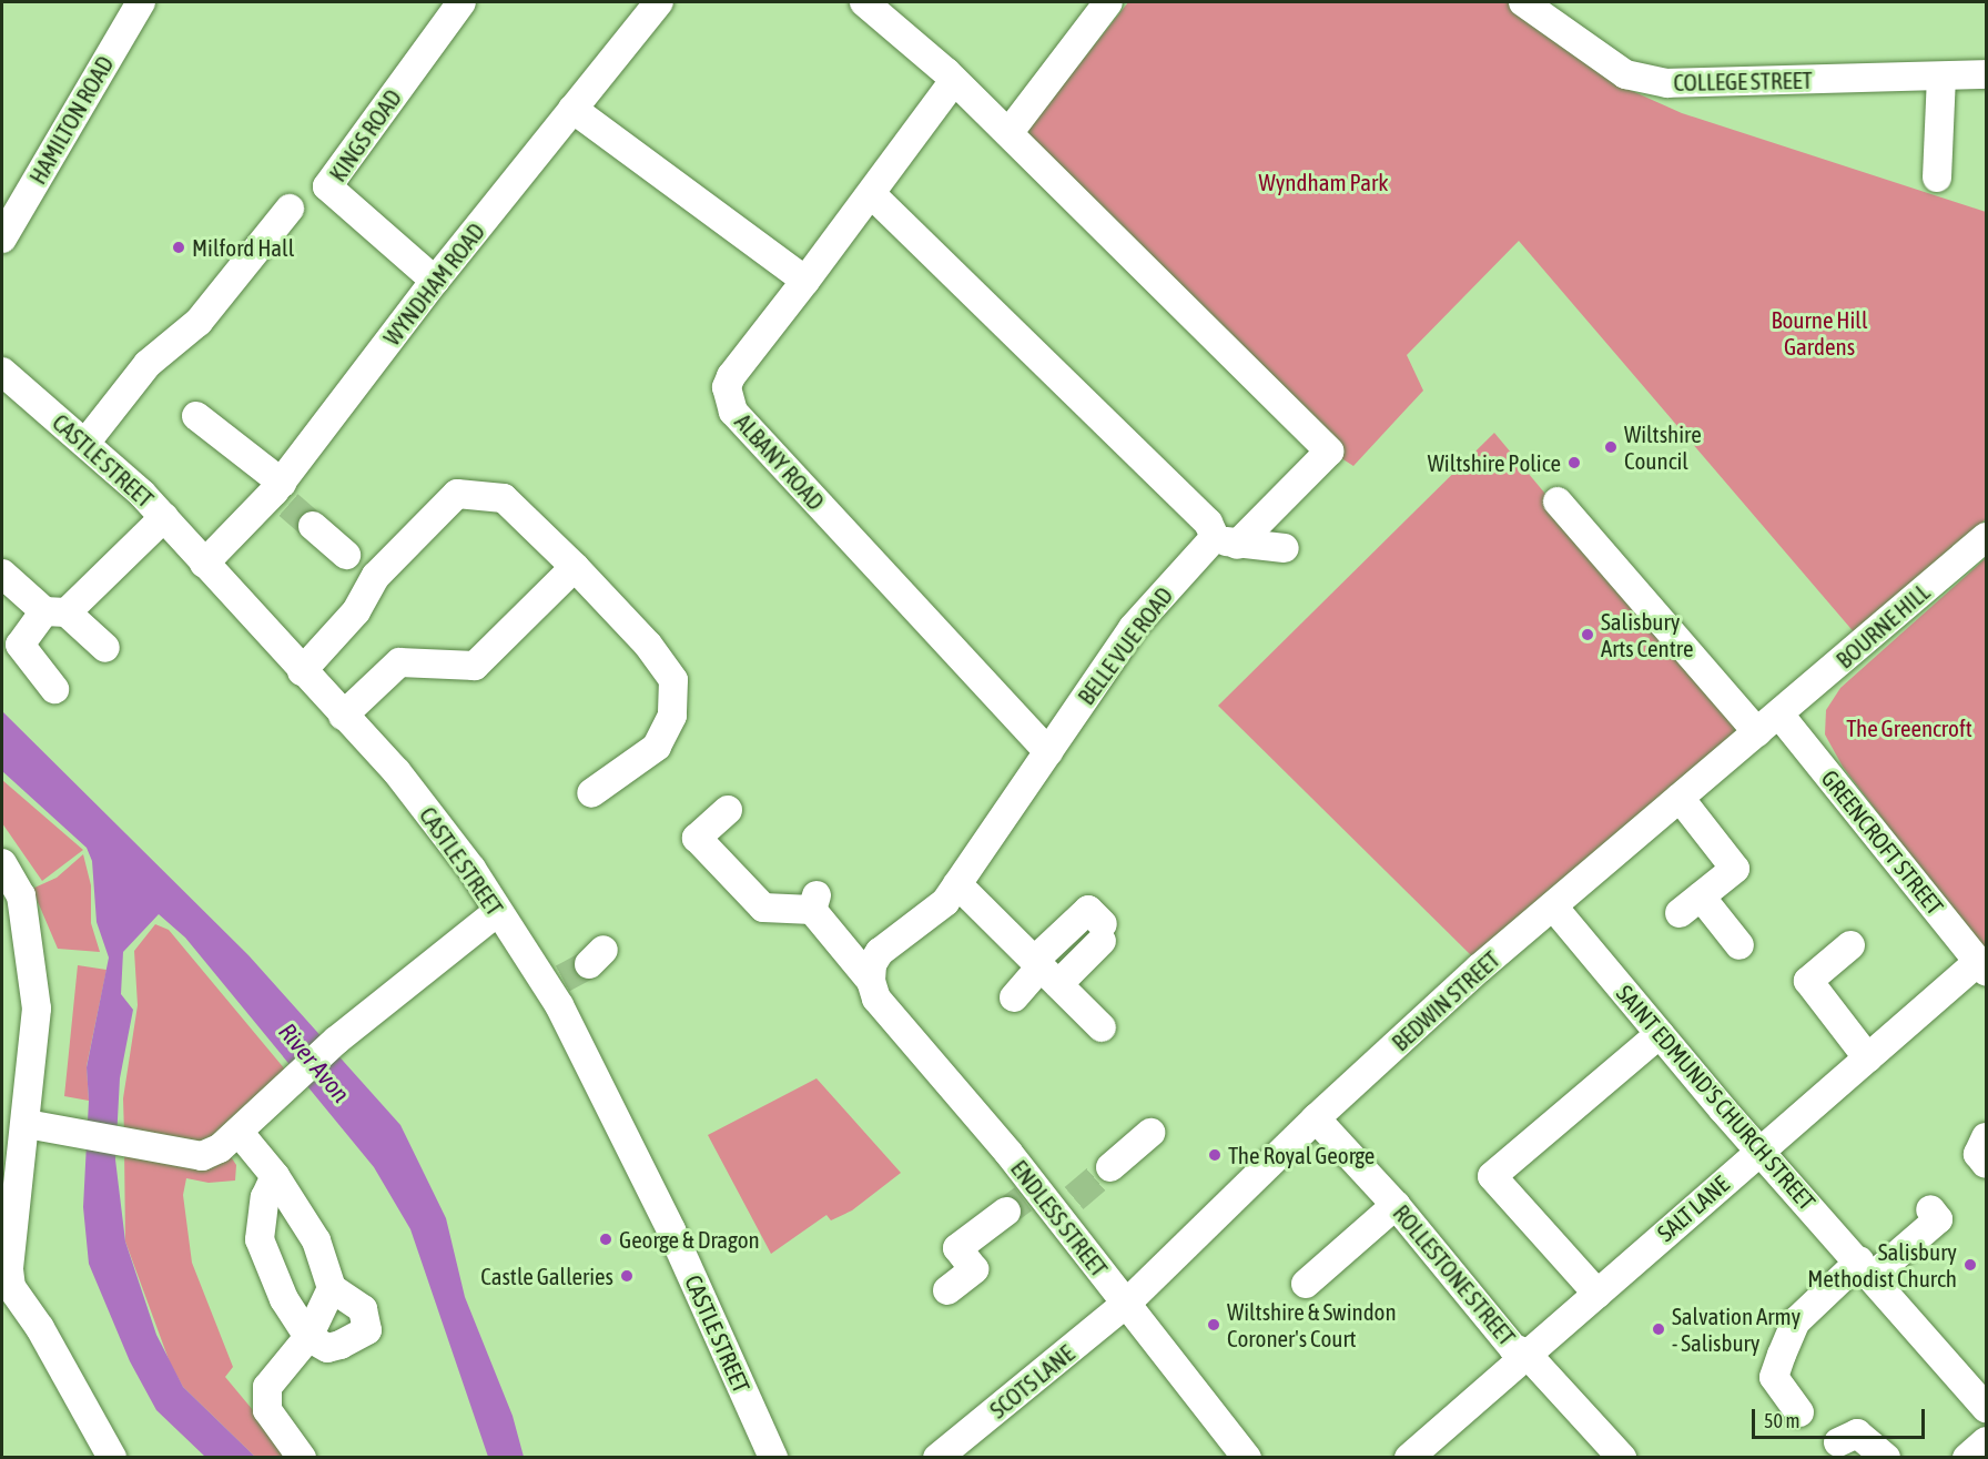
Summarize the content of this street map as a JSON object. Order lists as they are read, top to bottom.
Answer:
{
  "streets": {
    "street": [
      "COLLEGE STREET",
      "HAMILTON ROAD",
      "KINGS ROAD",
      "WYNDHAM ROAD",
      "CASTLE STREET",
      "ALBANY ROAD",
      "BOURNE HILL",
      "BELLE VUE ROAD",
      "GREENCROFT STREET",
      "BEDWIN STREET",
      "SAINT EDMUND'S CHURCH STREET",
      "SALT LANE",
      "ENDLESS STREET",
      "ROLLESTONE STREET",
      "SCOTS LANE"
    ]
  },
  "crossings": [
    ["KINGS ROAD", "WYNDHAM ROAD"],
    ["WYNDHAM ROAD", "CASTLE STREET"],
    ["ALBANY ROAD", "BELLE VUE ROAD"],
    ["BOURNE HILL", "GREENCROFT STREET"],
    ["BOURNE HILL", "BEDWIN STREET"],
    ["BELLE VUE ROAD", "ENDLESS STREET"],
    ["GREENCROFT STREET", "BEDWIN STREET"],
    ["GREENCROFT STREET", "SALT LANE"],
    ["BEDWIN STREET", "SAINT EDMUND'S CHURCH STREET"],
    ["BEDWIN STREET", "ENDLESS STREET"],
    ["BEDWIN STREET", "ROLLESTONE STREET"],
    ["BEDWIN STREET", "SCOTS LANE"],
    ["SAINT EDMUND'S CHURCH STREET", "SALT LANE"],
    ["SALT LANE", "ROLLESTONE STREET"],
    ["ENDLESS STREET", "SCOTS LANE"]
  ],
  "water": ["River Avon"],
  "parks": ["Wyndham Park", "Bourne Hill Gardens", "The Greencroft"],
  "places": [
    "Milford Hall",
    "Wiltshire Council",
    "Wiltshire Police",
    "Salisbury Arts Centre",
    "The Royal George",
    "George & Dragon",
    "Salisbury Methodist Church",
    "Castle Galleries",
    "Wiltshire & Swindon Coroner's Court",
    "Salvation Army - Salisbury"
  ],
  "scale_bar": "50 m"
}
